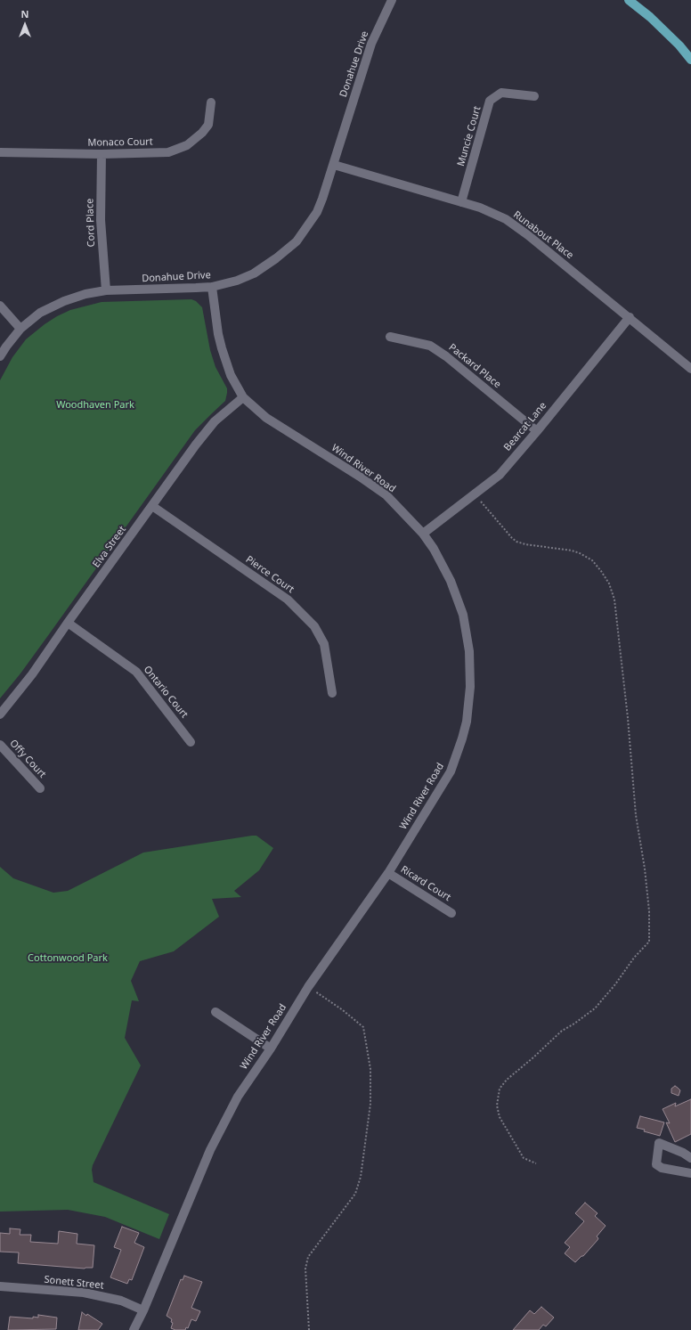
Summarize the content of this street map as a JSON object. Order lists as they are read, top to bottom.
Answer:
{
  "streets": {
    "street": [
      "Donahue Drive",
      "Muncie Court",
      "Monaco Court",
      "Cord Place",
      "Runabout Place",
      "Packard Place",
      "Bearcat Lane",
      "Wind River Road",
      "Elva Street",
      "Pierce Court",
      "Ontario Court",
      "Offy Court",
      "Ricard Court",
      "Sonett Street"
    ]
  },
  "crossings": [
    ["Donahue Drive", "Cord Place"],
    ["Donahue Drive", "Runabout Place"],
    ["Donahue Drive", "Wind River Road"],
    ["Muncie Court", "Runabout Place"],
    ["Monaco Court", "Cord Place"],
    ["Runabout Place", "Bearcat Lane"],
    ["Packard Place", "Bearcat Lane"],
    ["Bearcat Lane", "Wind River Road"],
    ["Wind River Road", "Elva Street"],
    ["Wind River Road", "Ricard Court"],
    ["Wind River Road", "Sonett Street"],
    ["Elva Street", "Pierce Court"],
    ["Elva Street", "Ontario Court"]
  ],
  "parks": ["Woodhaven Park", "Cottonwood Park"],
  "north": "top"
}
